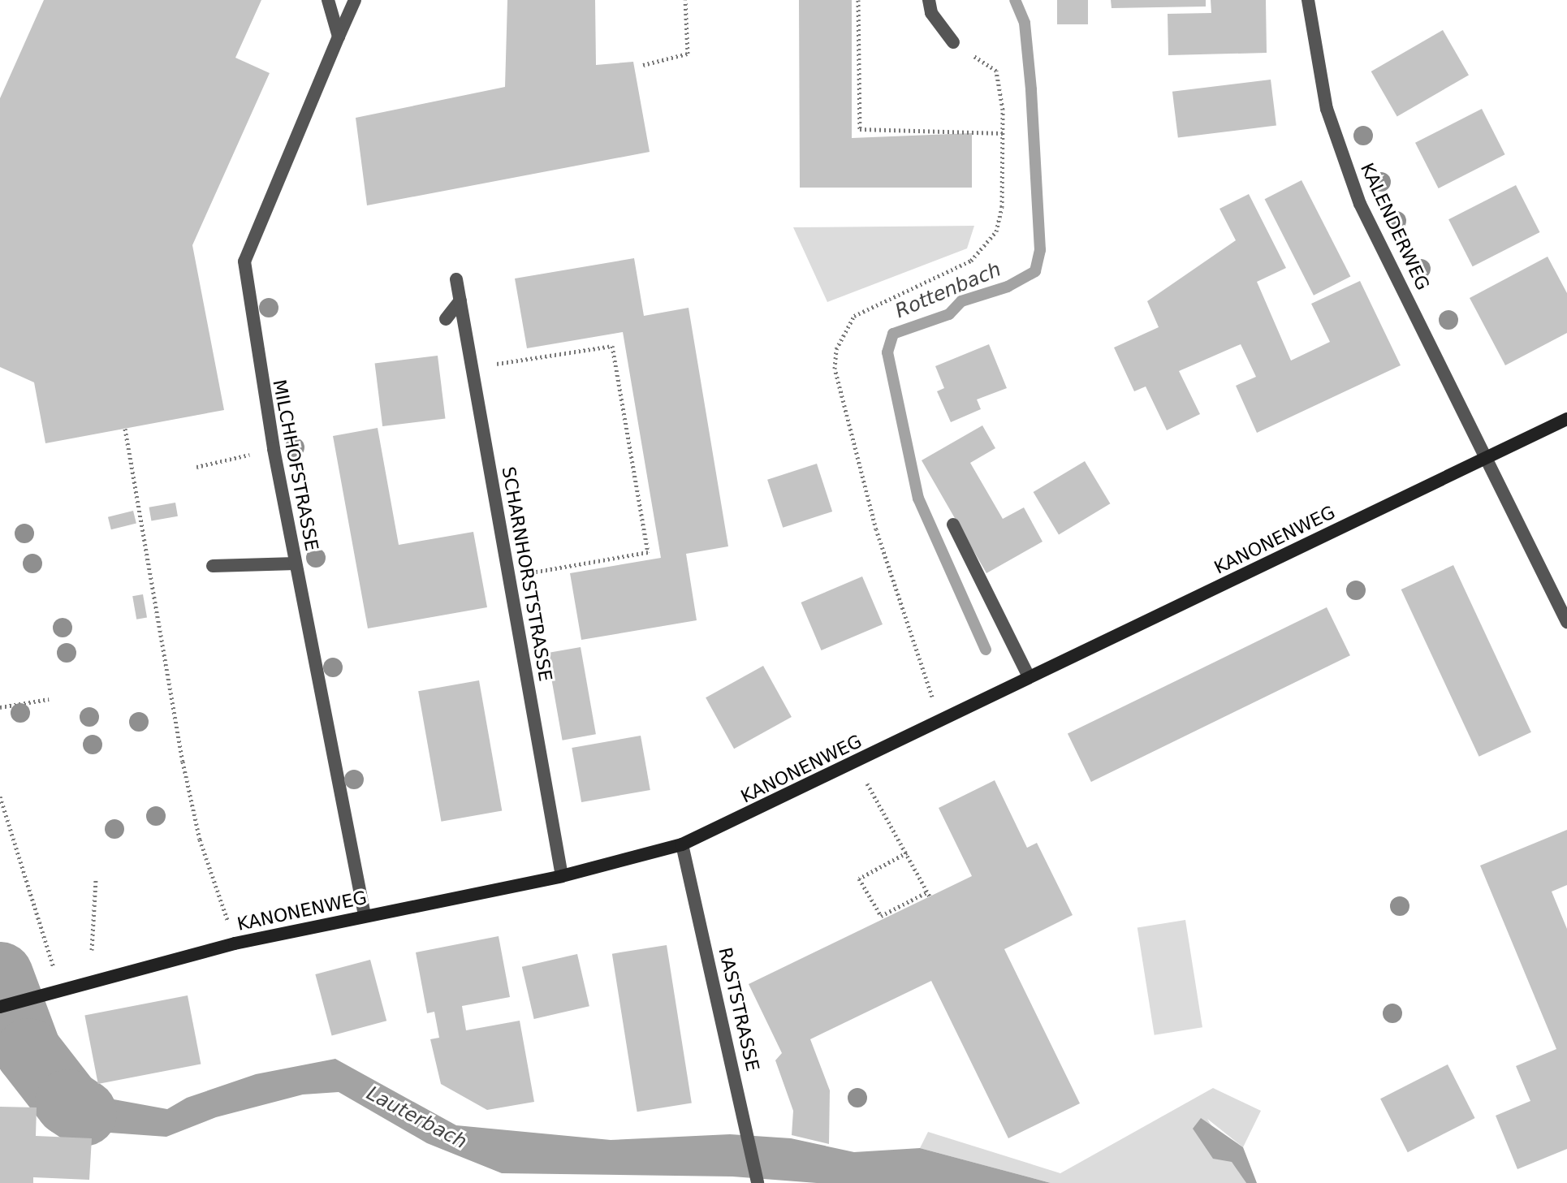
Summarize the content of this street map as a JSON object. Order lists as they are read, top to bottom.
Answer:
{
  "streets": {
    "street": [
      "KALENDERWEG",
      "MILCHHOFSTRASSE",
      "KANONENWEG",
      "SCHARNHORSTSTRASSE",
      "RASTSTRASSE"
    ]
  },
  "crossings": [
    ["KALENDERWEG", "KANONENWEG"],
    ["MILCHHOFSTRASSE", "KANONENWEG"],
    ["KANONENWEG", "SCHARNHORSTSTRASSE"],
    ["KANONENWEG", "RASTSTRASSE"]
  ],
  "water": ["Rottenbach", "Lauterbach"]
}
